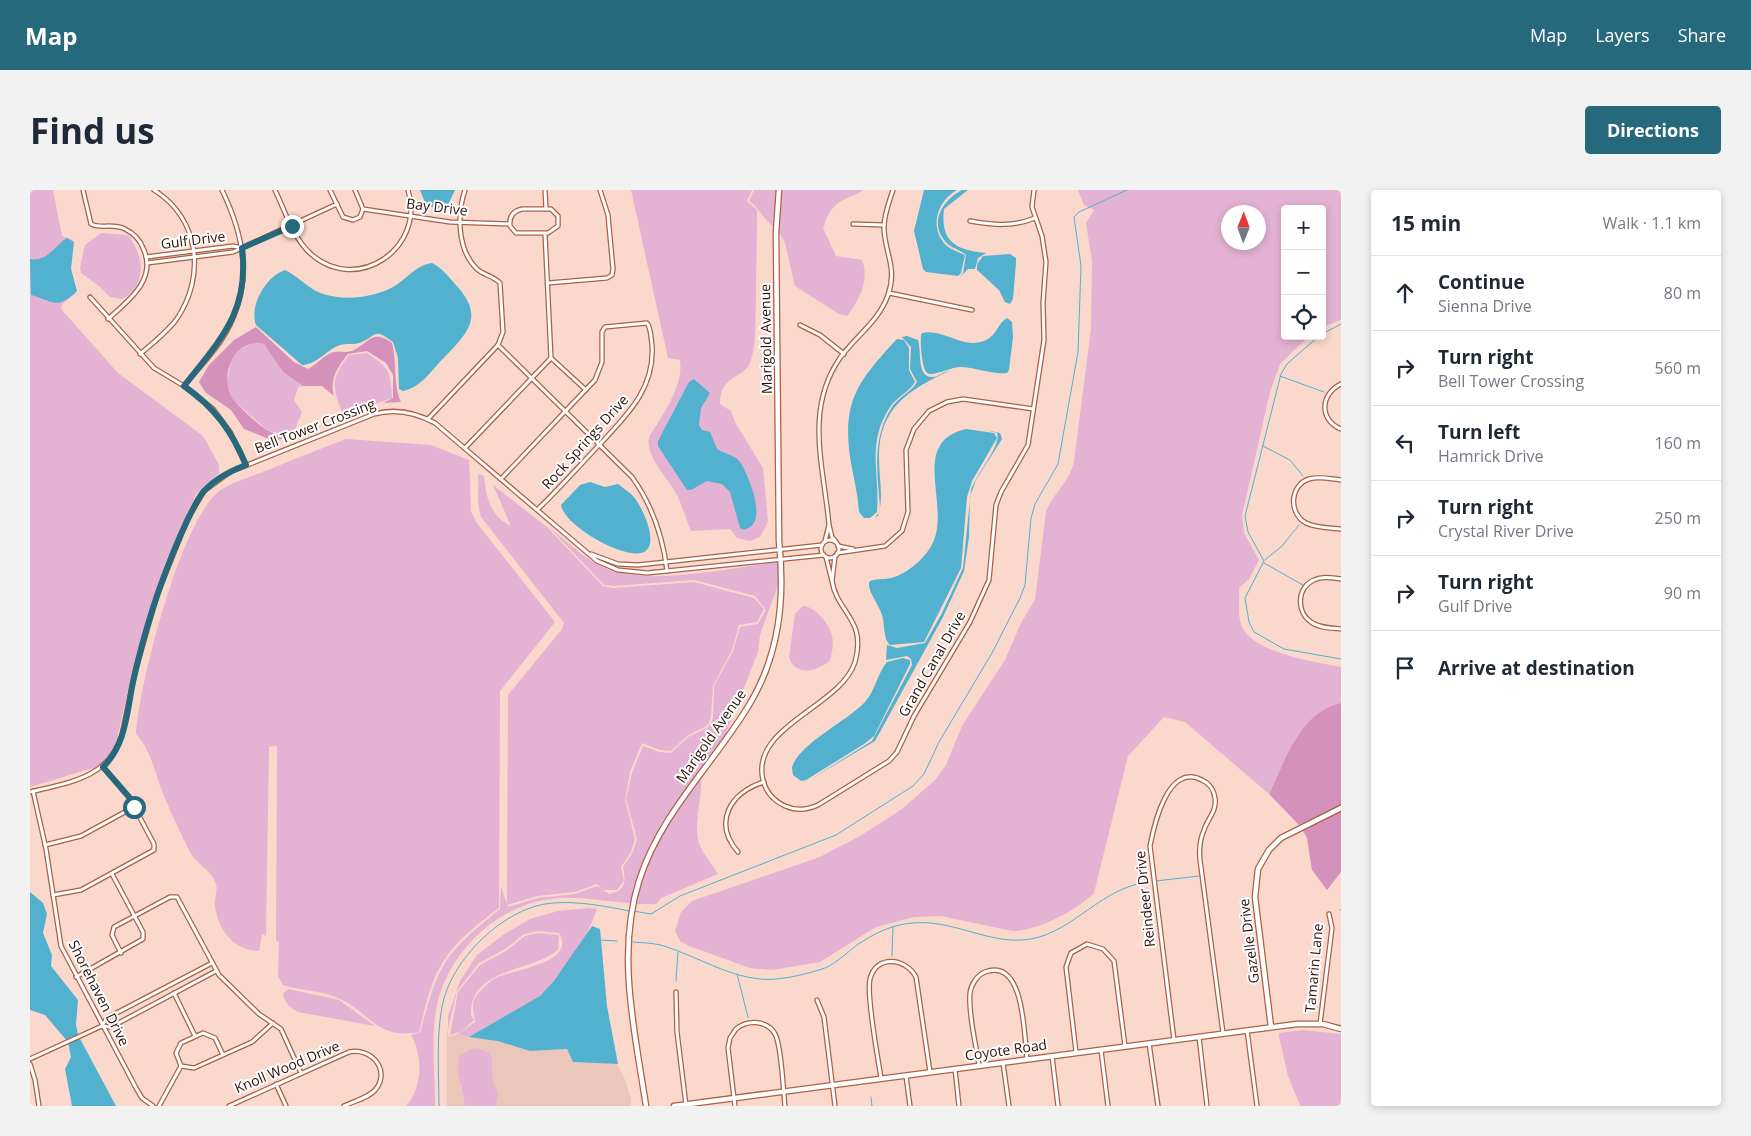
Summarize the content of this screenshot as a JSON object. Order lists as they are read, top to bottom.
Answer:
{
  "streets": {
    "main road": ["Marigold Avenue", "Gazelle Drive", "Coyote Road"],
    "street": [
      "Bay Drive",
      "Gulf Drive",
      "Bell Tower Crossing",
      "Rock Springs Drive",
      "Grand Canal Drive",
      "Reindeer Drive",
      "Tamarin Lane",
      "Shorehaven Drive",
      "Knoll Wood Drive"
    ]
  },
  "crossings": [
    ["Marigold Avenue", "Bell Tower Crossing"],
    ["Bell Tower Crossing", "Rock Springs Drive"],
    ["Bell Tower Crossing", "Shorehaven Drive"],
    ["Reindeer Drive", "Coyote Road"],
    ["Gazelle Drive", "Coyote Road"],
    ["Tamarin Lane", "Coyote Road"]
  ],
  "north": "top",
  "page": {
    "header": "Map",
    "nav": ["Map", "Layers", "Share"],
    "buttons": "Directions",
    "title": "Find us",
    "heading": ["15 min", "Walk · 1.1 km"],
    "map_buttons": ["+", "−"],
    "list": [
      ["Continue", "Sienna Drive", "80 m"],
      ["Turn right", "Bell Tower Crossing", "560 m"],
      ["Turn left", "Hamrick Drive", "160 m"],
      ["Turn right", "Crystal River Drive", "250 m"],
      ["Turn right", "Gulf Drive", "90 m"],
      "Arrive at destination"
    ]
  }
}
